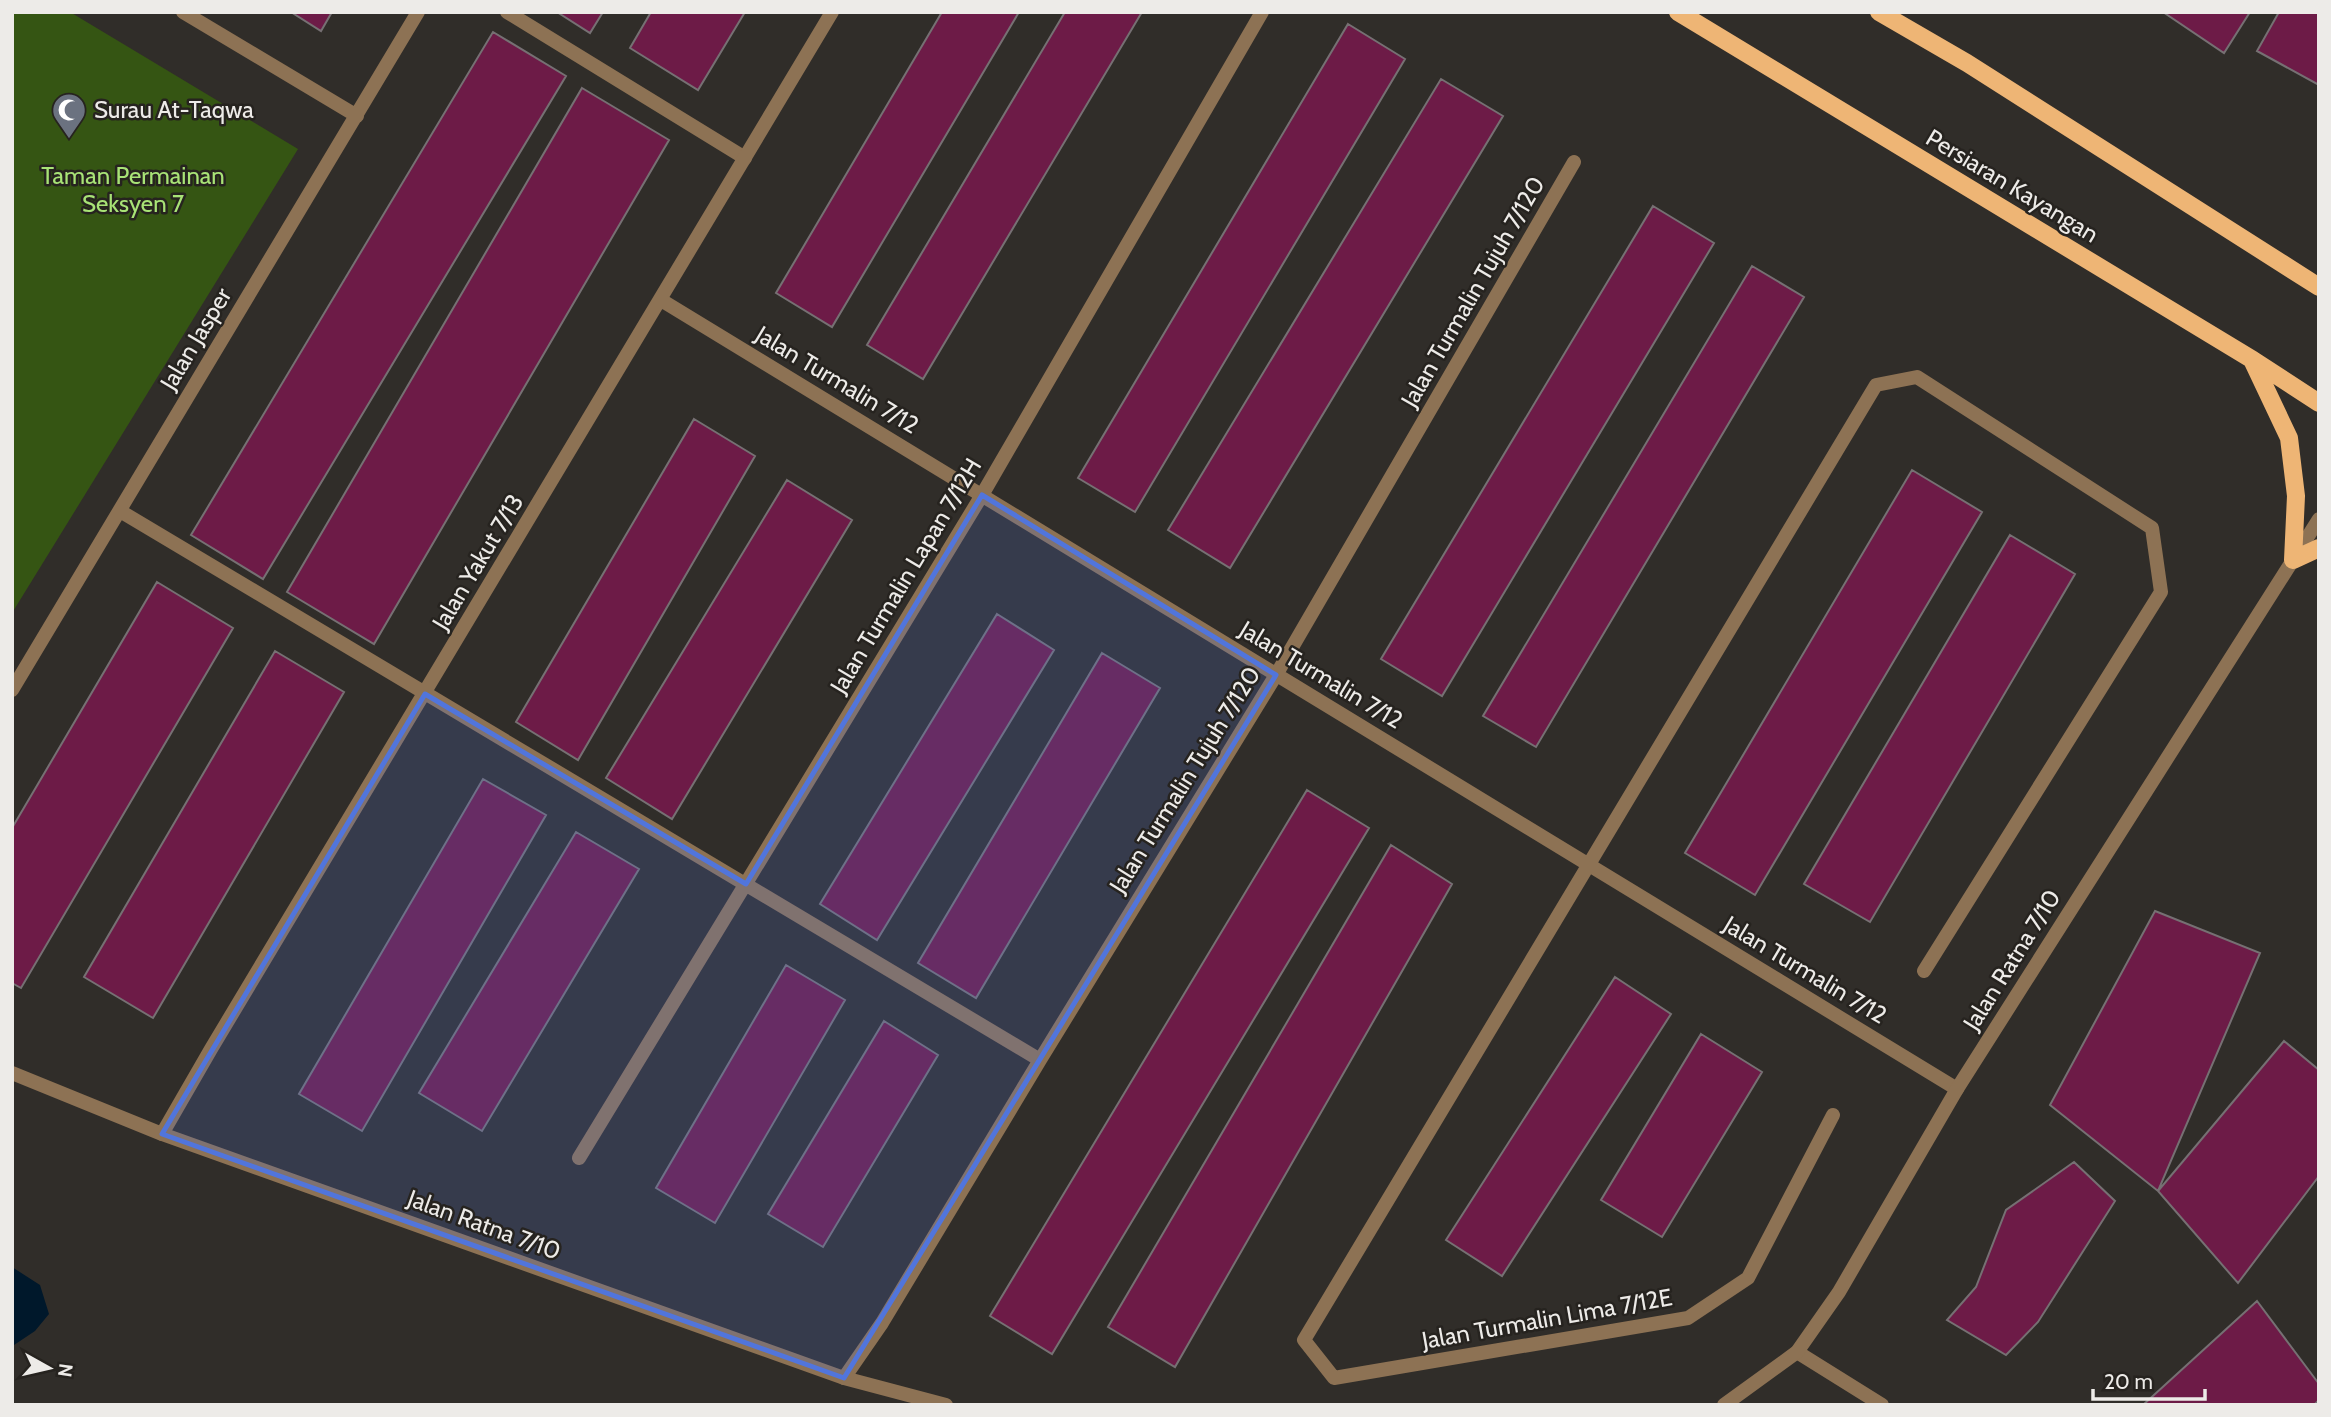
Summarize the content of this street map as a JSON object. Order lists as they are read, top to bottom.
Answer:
{
  "streets": {
    "main road": ["Persiaran Kayangan"],
    "street": [
      "Jalan Turmalin Tujuh 7/120",
      "Jalan Jasper",
      "Jalan Turmalin 7/12",
      "Jalan Yakut 7/13",
      "Jalan Turmalin Lapan 7/12H",
      "Jalan Ratna 7/10",
      "Jalan Turmalin Lima 7/12E"
    ]
  },
  "crossings": [
    ["Jalan Turmalin Tujuh 7/120", "Jalan Turmalin 7/12"],
    ["Jalan Turmalin Tujuh 7/120", "Jalan Ratna 7/10"],
    ["Jalan Turmalin 7/12", "Jalan Yakut 7/13"],
    ["Jalan Turmalin 7/12", "Jalan Turmalin Lapan 7/12H"],
    ["Jalan Turmalin 7/12", "Jalan Ratna 7/10"],
    ["Jalan Turmalin 7/12", "Jalan Turmalin Lima 7/12E"],
    ["Jalan Yakut 7/13", "Jalan Ratna 7/10"]
  ],
  "parks": ["Taman Permainan Seksyen 7"],
  "places": {
    "mosque": ["Surau At-Taqwa"]
  },
  "scale_bar": "20 m",
  "north": "right"
}
